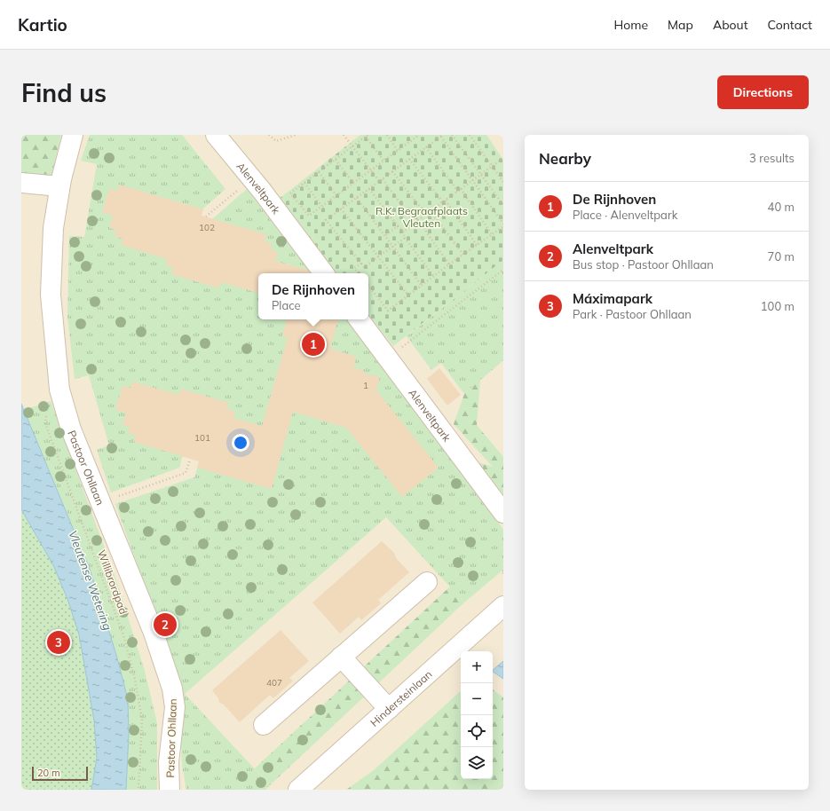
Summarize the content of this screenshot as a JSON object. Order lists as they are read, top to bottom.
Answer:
{
  "streets": {
    "street": ["Alenveltpark", "Pastoor Ohllaan", "Hindersteinlaan"],
    "path": ["Willibrordpad"]
  },
  "crossings": [
    ["Pastoor Ohllaan", "Willibrordpad"]
  ],
  "water": ["Vleutense Wetering"],
  "parks": ["R.K. Begraafplaats Vleuten"],
  "house_numbers": [
    "102",
    "1",
    "101",
    "407"
  ],
  "scale_bar": "20 m",
  "page": {
    "header": "Kartio",
    "nav": [
      "Home",
      "Map",
      "About",
      "Contact"
    ],
    "buttons": "Directions",
    "title": "Find us",
    "heading": ["Nearby", "3 results"],
    "list": [
      {
        "mark": "1",
        "name": "De Rijnhoven",
        "note": "Place · Alenveltpark",
        "value": "40 m"
      },
      {
        "mark": "2",
        "name": "Alenveltpark",
        "note": "Bus stop · Pastoor Ohllaan",
        "value": "70 m"
      },
      {
        "mark": "3",
        "name": "Máximapark",
        "note": "Park · Pastoor Ohllaan",
        "value": "100 m"
      }
    ],
    "popup": ["De Rijnhoven", "Place"],
    "pins": ["1", "2", "3"],
    "map_buttons": ["+", "−"],
    "scale": "20 m"
  }
}
